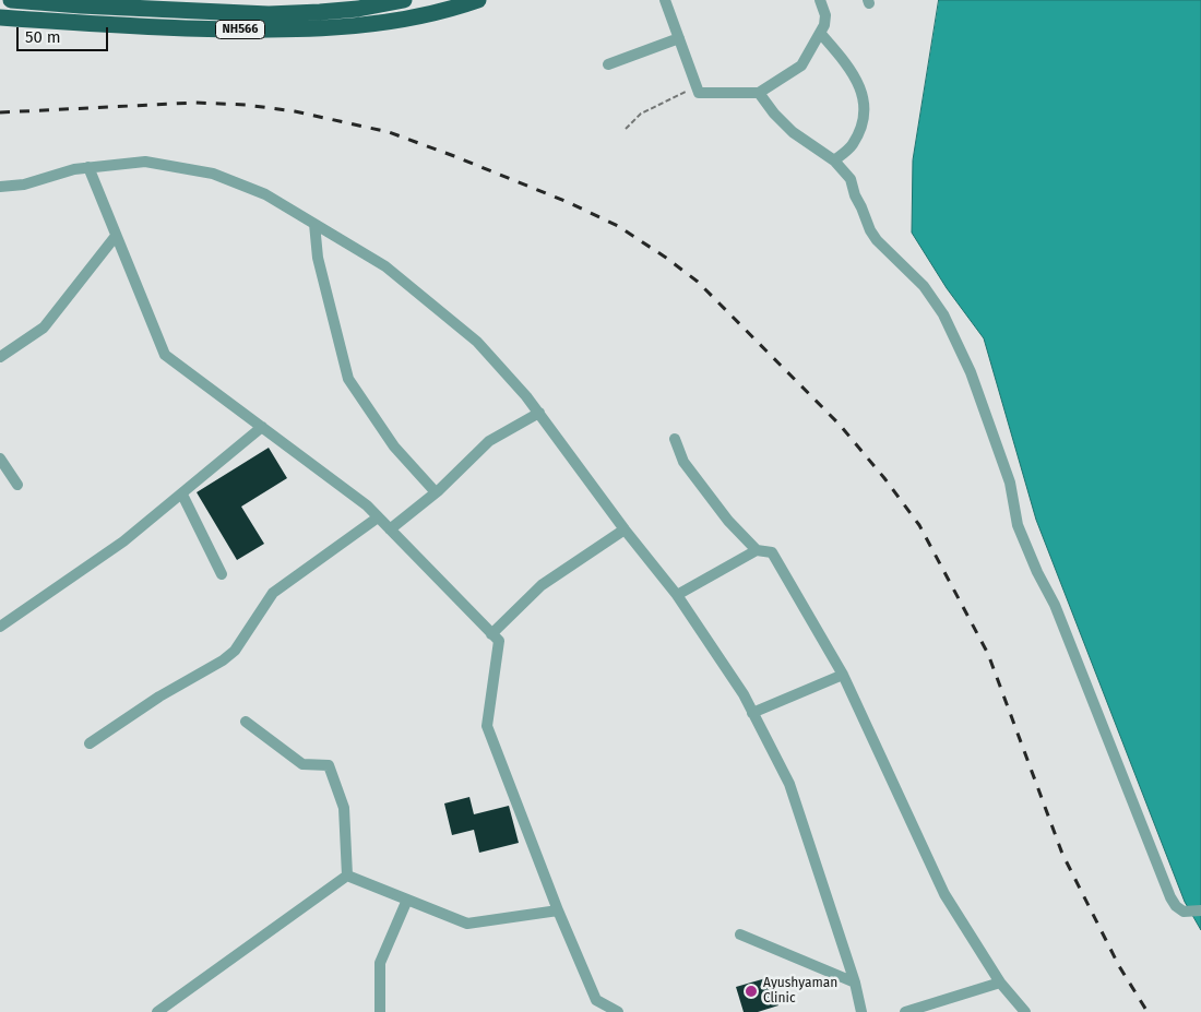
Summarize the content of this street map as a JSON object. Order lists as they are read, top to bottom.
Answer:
{
  "streets": {
    "highway": ["NH566"]
  },
  "places": ["Ayushyaman Clinic"],
  "scale_bar": "50 m"
}
